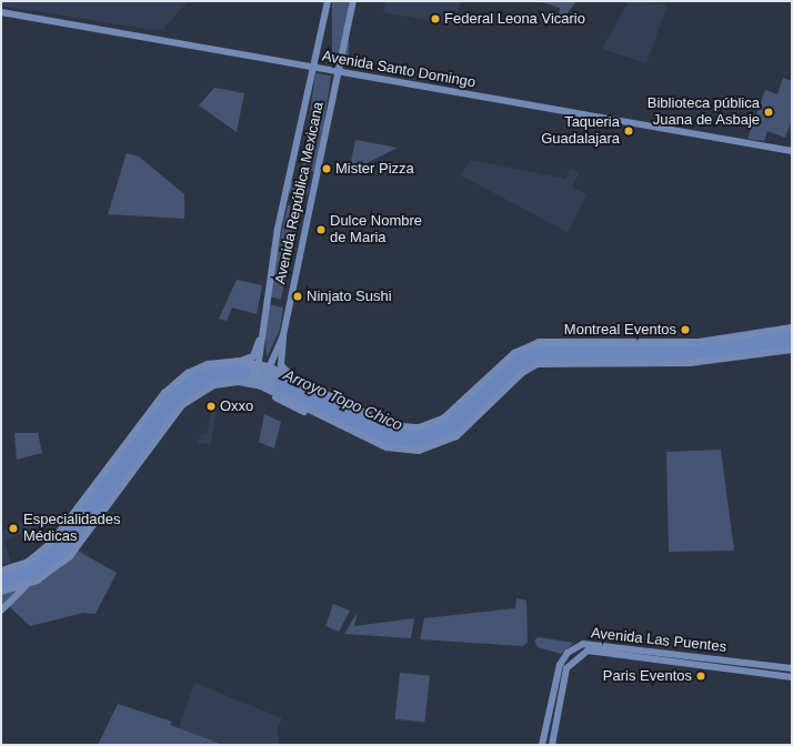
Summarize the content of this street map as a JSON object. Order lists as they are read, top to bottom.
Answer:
{
  "streets": {
    "main road": ["Avenida Santo Domingo", "Avenida República Mexicana", "Avenida Las Puentes"]
  },
  "crossings": [
    ["Avenida Santo Domingo", "Avenida República Mexicana"]
  ],
  "water": ["Arroyo Topo Chico"],
  "places": [
    "Federal Leona Vicario",
    "Biblioteca pública Juana de Asbaje",
    "Taqueria Guadalajara",
    "Mister Pizza",
    "Dulce Nombre de Maria",
    "Ninjato Sushi",
    "Montreal Eventos",
    "Oxxo",
    "Especialidades Médicas",
    "Paris Eventos"
  ]
}
